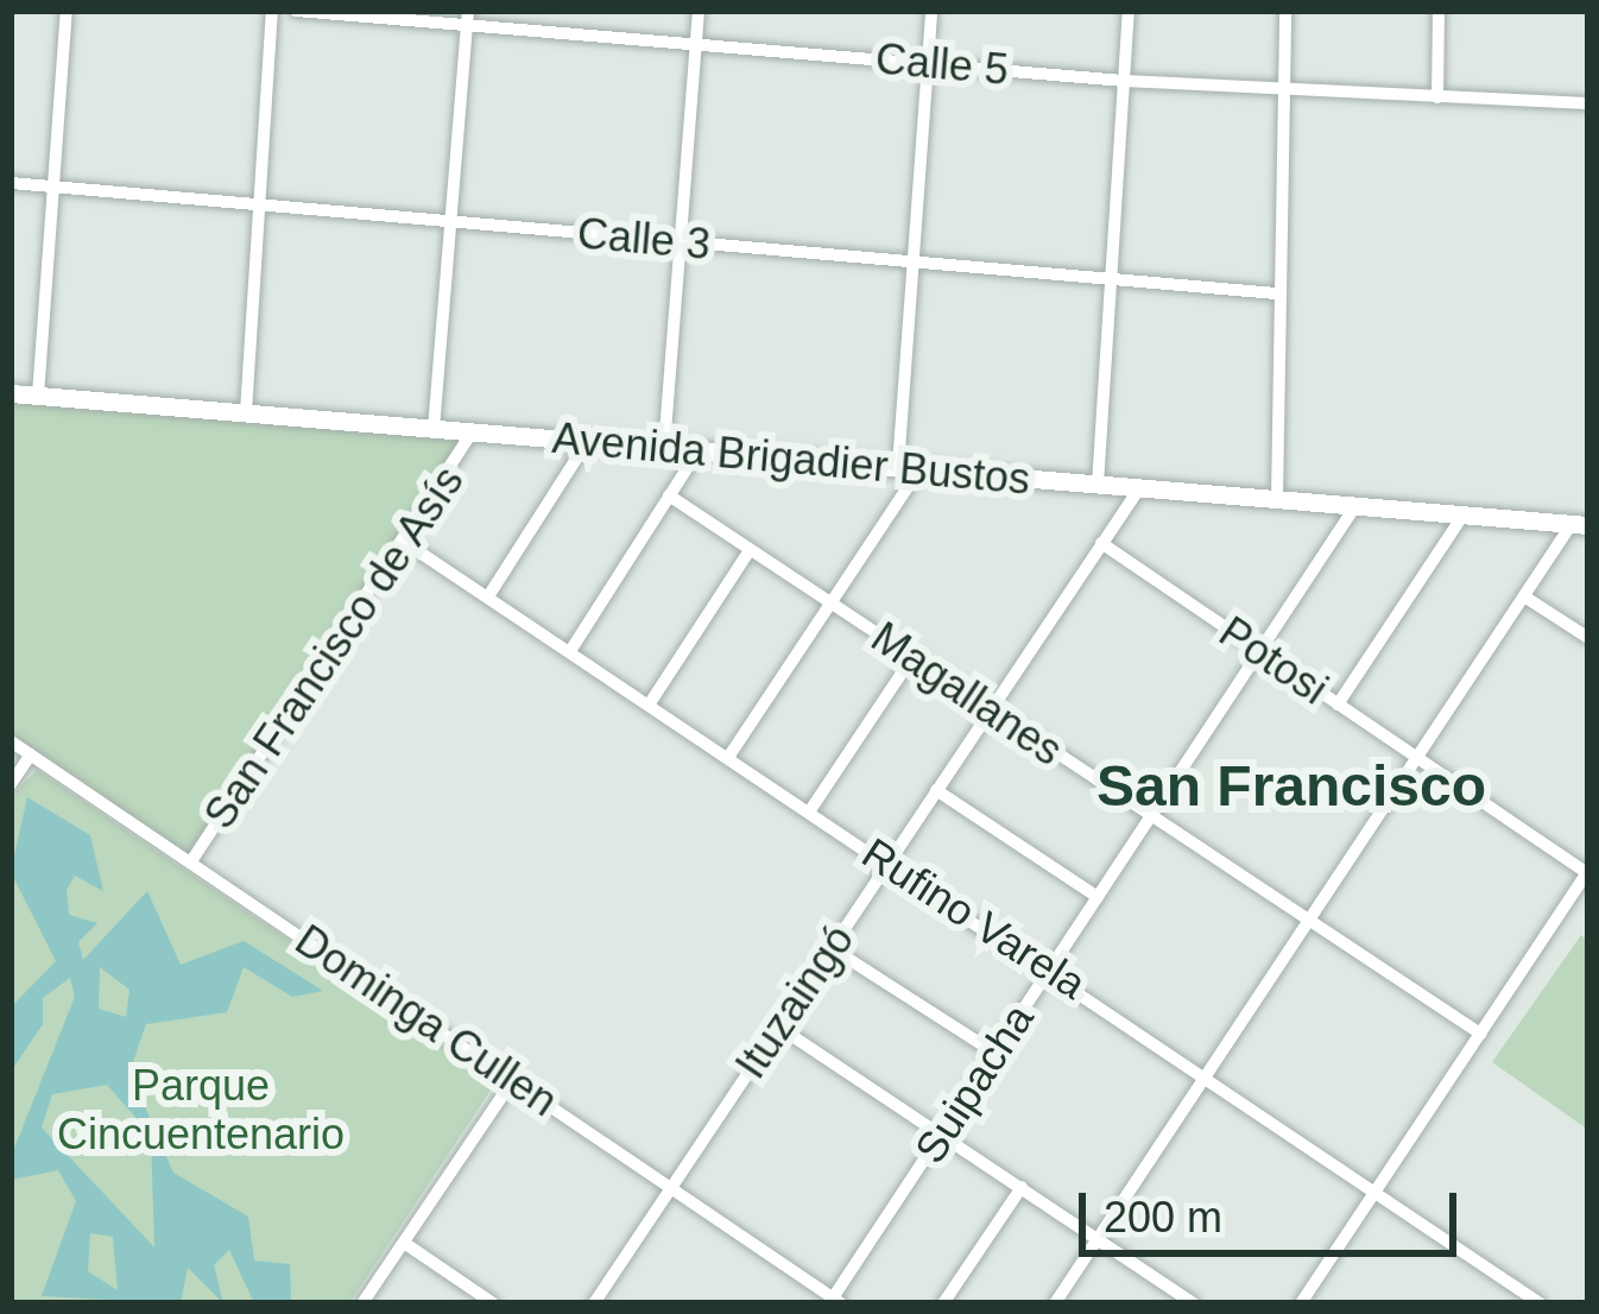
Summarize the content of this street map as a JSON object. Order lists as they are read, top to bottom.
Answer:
{
  "streets": {
    "street": [
      "Calle 5",
      "Calle 3",
      "Avenida Brigadier Bustos",
      "San Francisco de Asís",
      "Potosi",
      "Magallanes",
      "Rufino Varela",
      "Ituzaingó",
      "Dominga Cullen",
      "Suipacha"
    ]
  },
  "crossings": [
    ["Avenida Brigadier Bustos", "San Francisco de Asís"],
    ["Avenida Brigadier Bustos", "Ituzaingó"],
    ["Avenida Brigadier Bustos", "Suipacha"],
    ["San Francisco de Asís", "Rufino Varela"],
    ["San Francisco de Asís", "Dominga Cullen"],
    ["Potosi", "Ituzaingó"],
    ["Potosi", "Suipacha"],
    ["Magallanes", "Ituzaingó"],
    ["Magallanes", "Suipacha"],
    ["Rufino Varela", "Ituzaingó"],
    ["Rufino Varela", "Suipacha"],
    ["Ituzaingó", "Dominga Cullen"],
    ["Dominga Cullen", "Suipacha"]
  ],
  "districts": ["San Francisco"],
  "parks": ["Parque Cincuentenario"],
  "scale_bar": "200 m"
}
